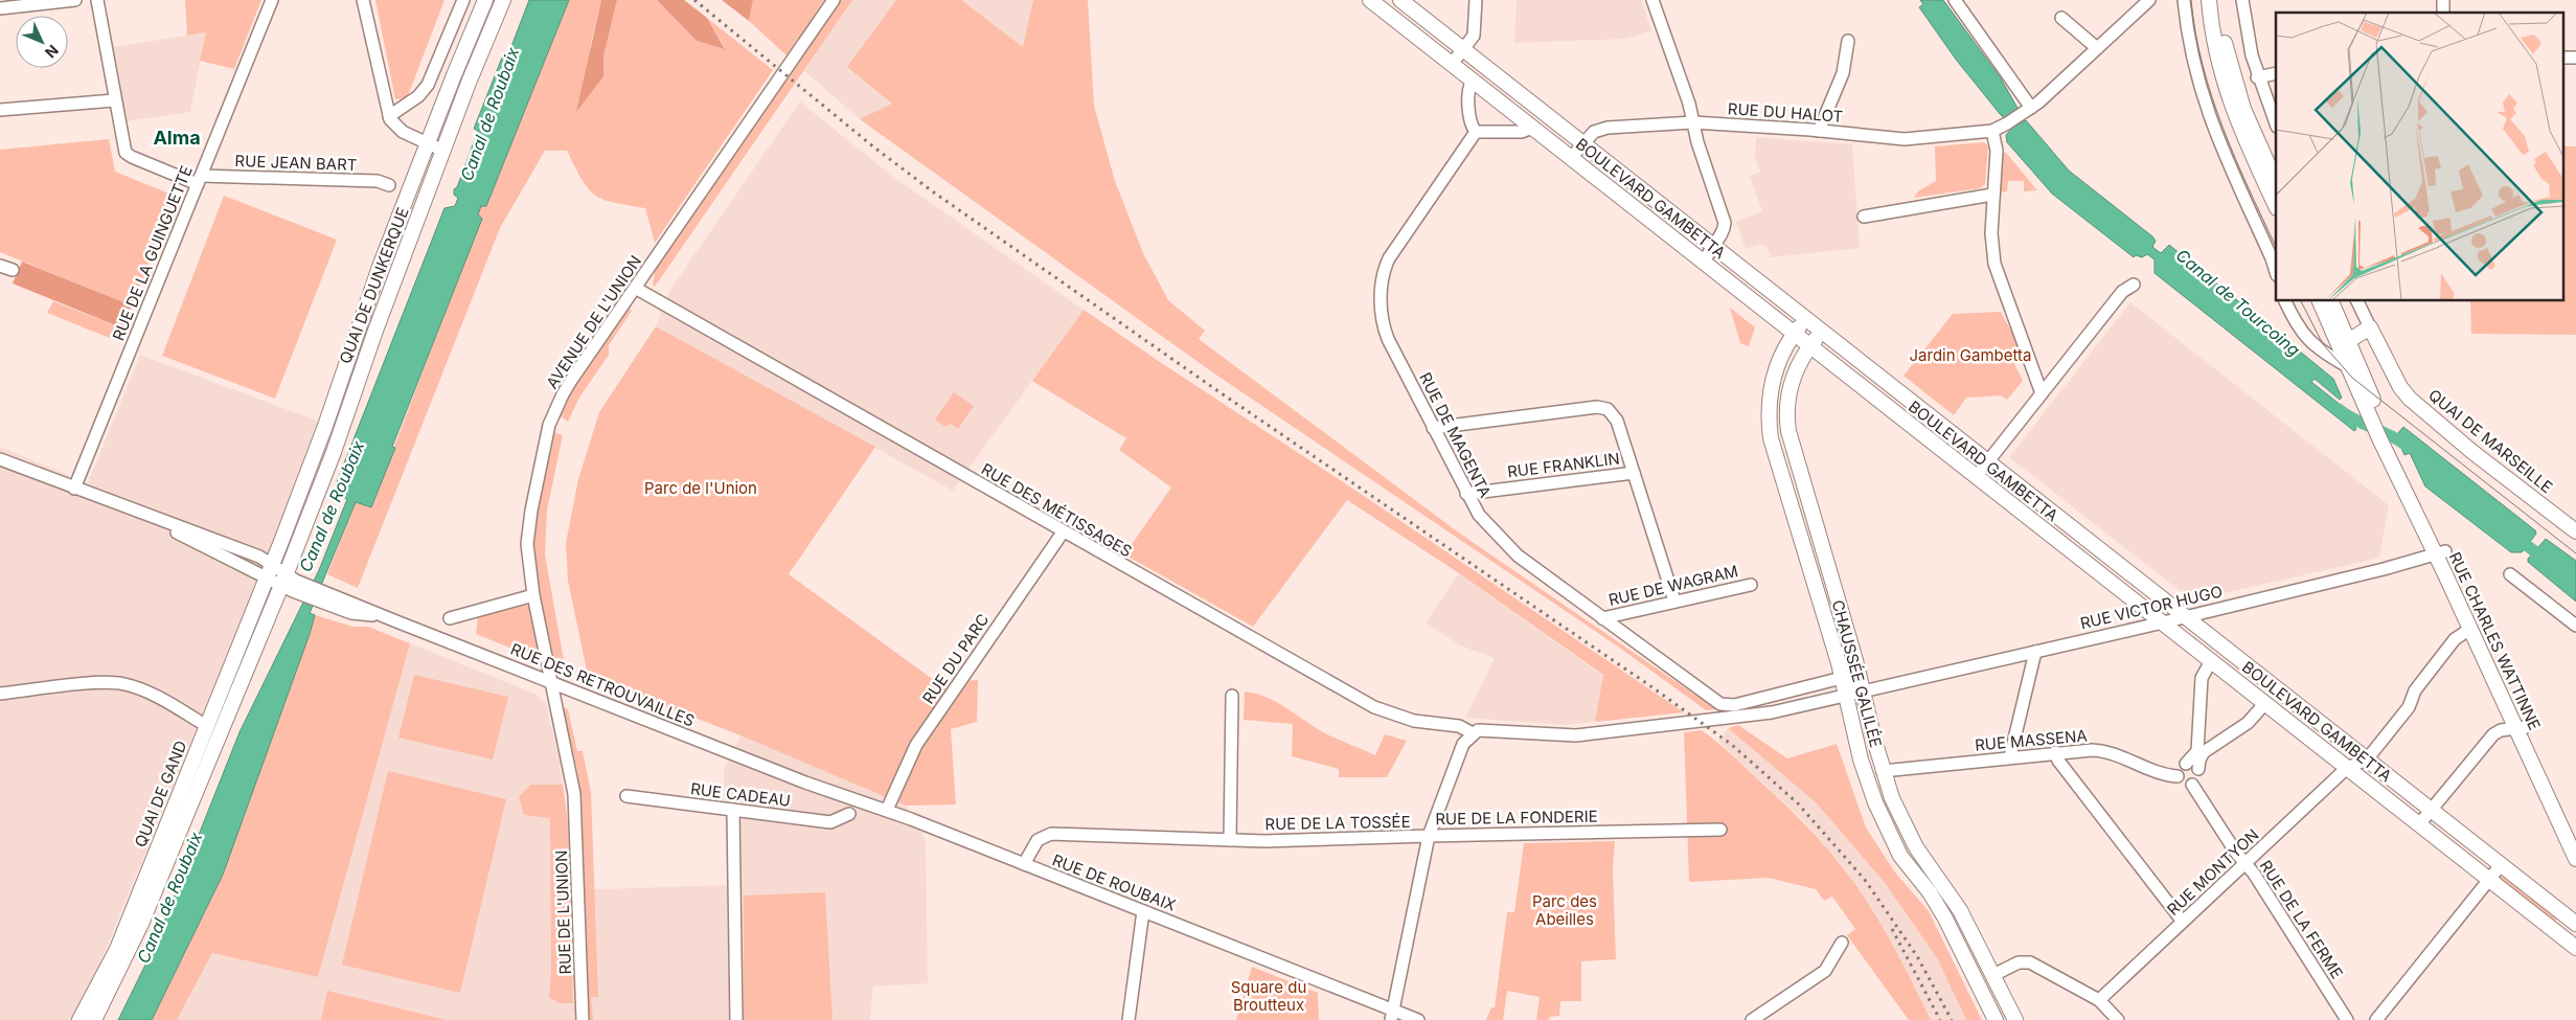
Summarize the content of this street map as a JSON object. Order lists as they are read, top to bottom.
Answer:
{
  "streets": {
    "main road": [
      "BOULEVARD GAMBETTA",
      "QUAI DE DUNKERQUE",
      "QUAI DE MARSEILLE",
      "RUE CHARLES WATTINNE",
      "CHAUSSÉE GALILÉE",
      "QUAI DE GAND"
    ],
    "street": [
      "RUE DU HALOT",
      "RUE JEAN BART",
      "RUE DE LA GUINGUETTE",
      "AVENUE DE L'UNION",
      "RUE DE MAGENTA",
      "RUE FRANKLIN",
      "RUE DES MÉTISSAGES",
      "RUE DE WAGRAM",
      "RUE VICTOR HUGO",
      "RUE DU PARC",
      "RUE DES RETROUVAILLES",
      "RUE MASSENA",
      "RUE CADEAU",
      "RUE DE LA FONDERIE",
      "RUE DE LA TOSSÉE",
      "RUE MONTYON",
      "RUE DE ROUBAIX",
      "RUE DE L'UNION",
      "RUE DE LA FERME"
    ]
  },
  "crossings": [
    ["RUE DU HALOT", "BOULEVARD GAMBETTA"],
    ["RUE JEAN BART", "RUE DE LA GUINGUETTE"],
    ["BOULEVARD GAMBETTA", "RUE VICTOR HUGO"],
    ["BOULEVARD GAMBETTA", "CHAUSSÉE GALILÉE"],
    ["BOULEVARD GAMBETTA", "RUE MONTYON"],
    ["RUE DE LA GUINGUETTE", "RUE DES RETROUVAILLES"],
    ["QUAI DE DUNKERQUE", "RUE DES RETROUVAILLES"],
    ["QUAI DE DUNKERQUE", "QUAI DE GAND"],
    ["AVENUE DE L'UNION", "RUE DES MÉTISSAGES"],
    ["AVENUE DE L'UNION", "RUE DES RETROUVAILLES"],
    ["AVENUE DE L'UNION", "RUE DE L'UNION"],
    ["RUE DE MAGENTA", "RUE FRANKLIN"],
    ["RUE DE MAGENTA", "RUE DE WAGRAM"],
    ["RUE DE MAGENTA", "CHAUSSÉE GALILÉE"],
    ["RUE DES MÉTISSAGES", "RUE DU PARC"],
    ["RUE DES MÉTISSAGES", "RUE DE LA TOSSÉE"],
    ["RUE VICTOR HUGO", "RUE CHARLES WATTINNE"],
    ["RUE VICTOR HUGO", "CHAUSSÉE GALILÉE"],
    ["RUE DU PARC", "RUE DE ROUBAIX"],
    ["CHAUSSÉE GALILÉE", "RUE MASSENA"],
    ["RUE DES RETROUVAILLES", "QUAI DE GAND"],
    ["RUE DES RETROUVAILLES", "RUE DE ROUBAIX"],
    ["RUE MASSENA", "RUE DE LA FERME"],
    ["RUE DE LA FONDERIE", "RUE DE LA TOSSÉE"],
    ["RUE DE LA FONDERIE", "RUE DE ROUBAIX"],
    ["RUE DE LA TOSSÉE", "RUE DE ROUBAIX"],
    ["RUE MONTYON", "RUE DE LA FERME"]
  ],
  "districts": ["Alma"],
  "water": ["Canal de Roubaix", "Canal de Tourcoing"],
  "parks": [
    "Jardin Gambetta",
    "Parc de l'Union",
    "Parc des Abeilles",
    "Square du Broutteux"
  ],
  "north": "bottom right"
}
